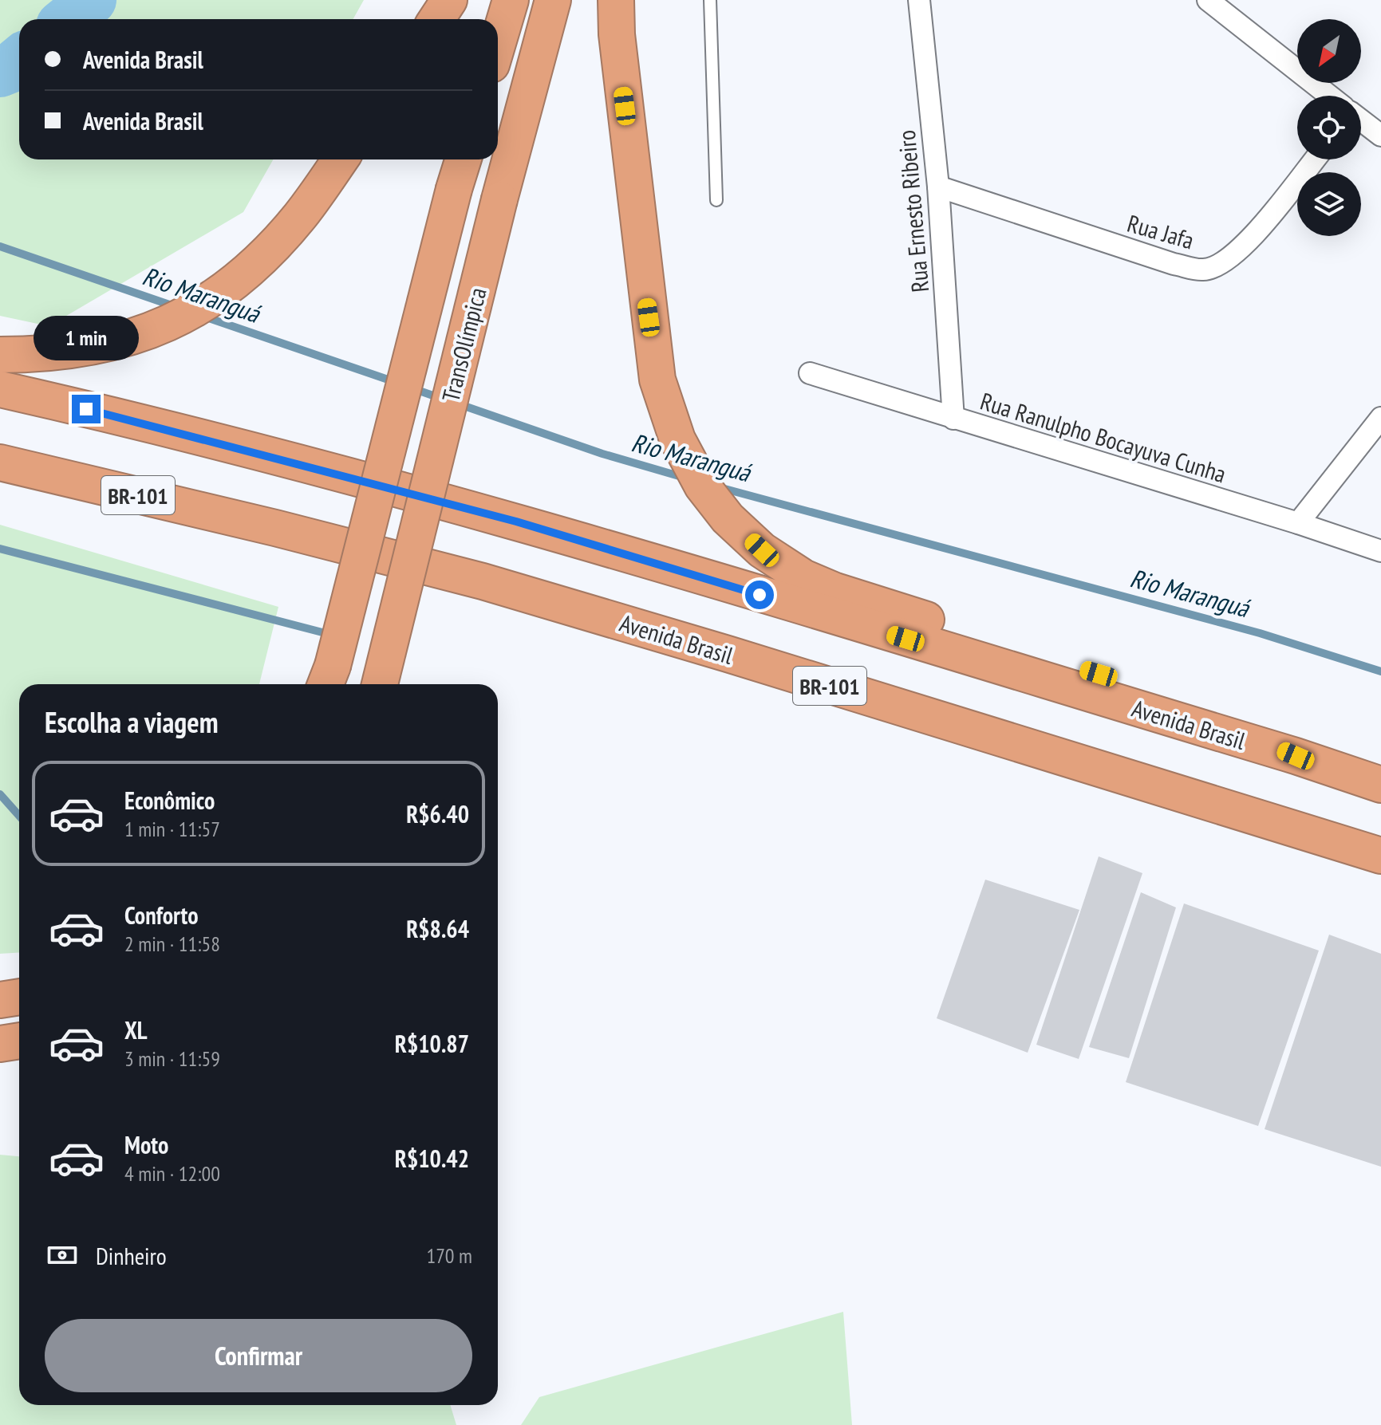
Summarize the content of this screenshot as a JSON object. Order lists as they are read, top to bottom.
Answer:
{
  "streets": {
    "highway": ["TransOlímpica", "BR-101", "Avenida Brasil"],
    "street": ["Rua Ernesto Ribeiro", "Rua Jafa", "Rua Ranulpho Bocayuva Cunha"]
  },
  "crossings": [
    ["Rua Ernesto Ribeiro", "Rua Jafa"],
    ["Rua Ernesto Ribeiro", "Rua Ranulpho Bocayuva Cunha"]
  ],
  "water": ["Rio Maranguá"],
  "north": "bottom left",
  "page": {
    "banner": ["Avenida Brasil", "Avenida Brasil"],
    "bubble": "1 min",
    "heading": "Escolha a viagem",
    "list": [
      {
        "name": "Econômico",
        "note": "1 min · 11:57",
        "value": "R$6.40"
      },
      {
        "name": "Conforto",
        "note": "2 min · 11:58",
        "value": "R$8.64"
      },
      {
        "name": "XL",
        "note": "3 min · 11:59",
        "value": "R$10.87"
      },
      {
        "name": "Moto",
        "note": "4 min · 12:00",
        "value": "R$10.42"
      }
    ],
    "pay": ["Dinheiro", "170 m"],
    "buttons": "Confirmar"
  }
}
